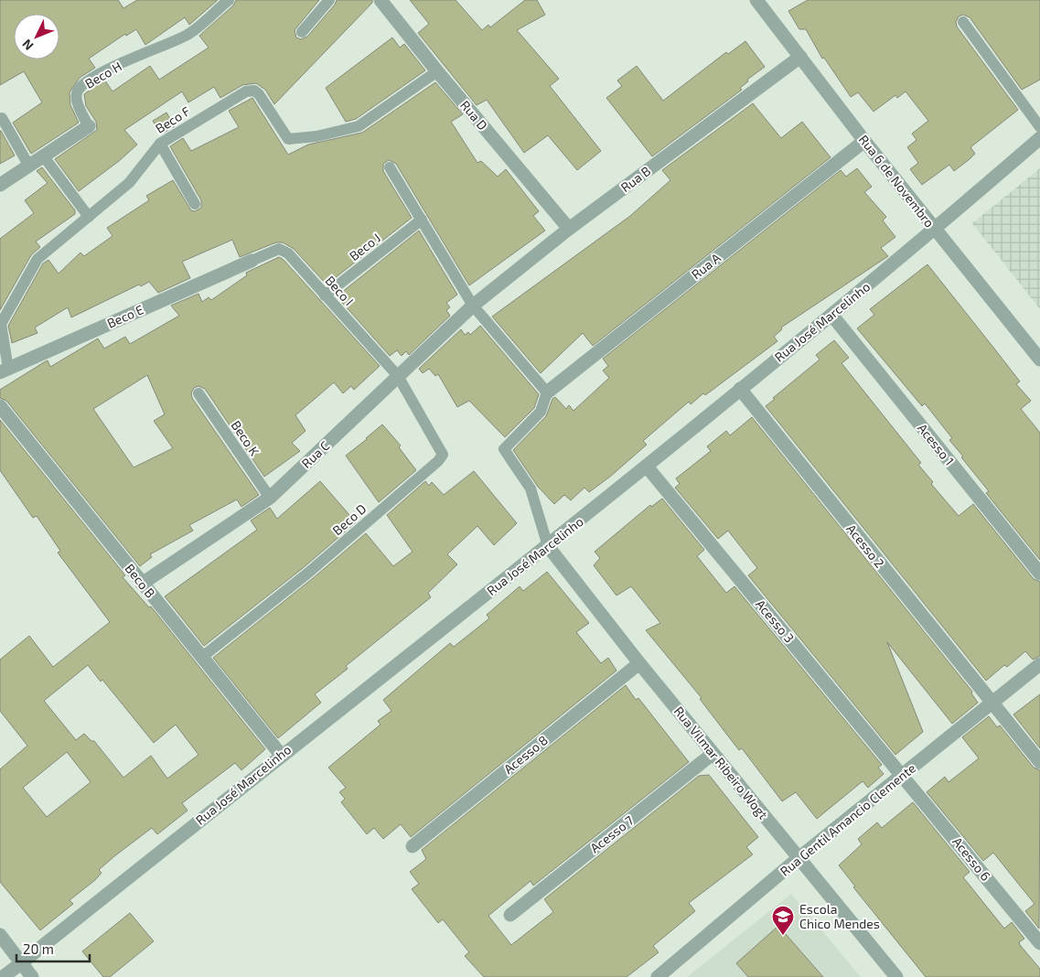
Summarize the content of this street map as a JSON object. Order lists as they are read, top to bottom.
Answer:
{
  "streets": {
    "street": [
      "Beco H",
      "Rua D",
      "Rua B",
      "Rua 6 de Novembro",
      "Rua A",
      "Beco E",
      "Rua José Marcelinho",
      "Acesso 1",
      "Rua C",
      "Acesso 2",
      "Beco B",
      "Acesso 3",
      "Acesso 8",
      "Rua Vilmar Ribeiro Wogt",
      "Rua Gentil Amancio Clemente",
      "Acesso 7",
      "Acesso 6"
    ],
    "lane": [
      "Beco F",
      "Beco J",
      "Beco I",
      "Beco K",
      "Beco D"
    ]
  },
  "crossings": [
    ["Rua D", "Beco F"],
    ["Rua D", "Rua B"],
    ["Beco F", "Beco E"],
    ["Rua B", "Rua 6 de Novembro"],
    ["Rua B", "Rua C"],
    ["Rua 6 de Novembro", "Rua A"],
    ["Rua 6 de Novembro", "Rua José Marcelinho"],
    ["Beco J", "Beco I"],
    ["Beco I", "Beco E"],
    ["Beco I", "Rua C"],
    ["Beco I", "Beco D"],
    ["Rua José Marcelinho", "Acesso 1"],
    ["Rua José Marcelinho", "Acesso 2"],
    ["Rua José Marcelinho", "Beco B"],
    ["Rua José Marcelinho", "Acesso 3"],
    ["Rua José Marcelinho", "Rua Vilmar Ribeiro Wogt"],
    ["Beco K", "Rua C"],
    ["Rua C", "Beco D"],
    ["Rua C", "Beco B"],
    ["Beco D", "Beco B"],
    ["Acesso 2", "Rua Gentil Amancio Clemente"],
    ["Acesso 3", "Rua Gentil Amancio Clemente"],
    ["Acesso 3", "Acesso 6"],
    ["Acesso 8", "Rua Vilmar Ribeiro Wogt"],
    ["Rua Vilmar Ribeiro Wogt", "Rua Gentil Amancio Clemente"],
    ["Rua Vilmar Ribeiro Wogt", "Acesso 7"],
    ["Rua Gentil Amancio Clemente", "Acesso 6"]
  ],
  "places": {
    "school or university": ["Escola Chico Mendes"]
  },
  "scale_bar": "20 m",
  "north": "bottom left"
}
